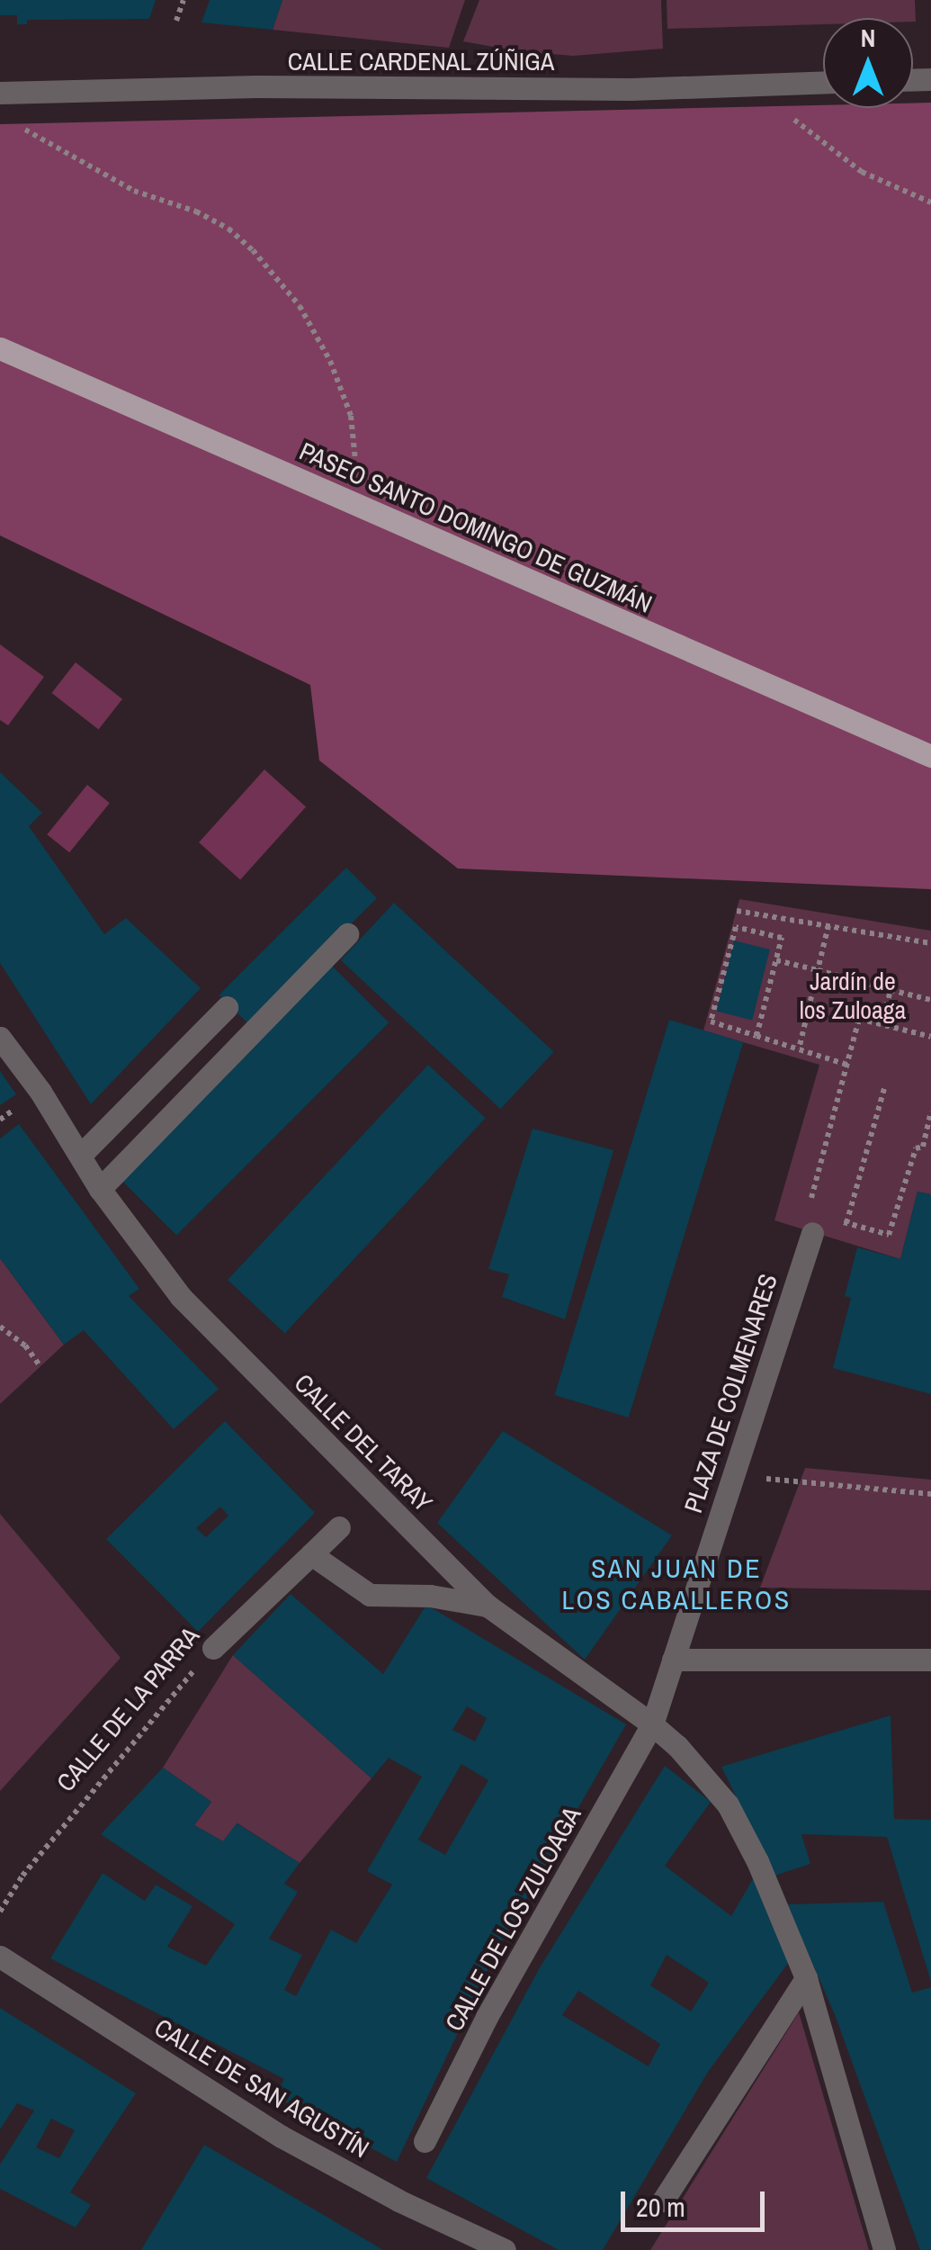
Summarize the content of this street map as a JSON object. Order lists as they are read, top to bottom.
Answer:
{
  "streets": {
    "main road": ["PASEO SANTO DOMINGO DE GUZMÁN"],
    "street": [
      "CALLE CARDENAL ZÚÑIGA",
      "PLAZA DE COLMENARES",
      "CALLE DEL TARAY",
      "CALLE DE LA PARRA",
      "CALLE DE LOS ZULOAGA",
      "CALLE DE SAN AGUSTÍN"
    ]
  },
  "crossings": [
    ["PLAZA DE COLMENARES", "CALLE DEL TARAY"],
    ["PLAZA DE COLMENARES", "CALLE DE LOS ZULOAGA"],
    ["CALLE DEL TARAY", "CALLE DE LOS ZULOAGA"]
  ],
  "districts": ["SAN JUAN DE LOS CABALLEROS"],
  "parks": ["Jardín de los Zuloaga"],
  "scale_bar": "20 m",
  "north": "top"
}
